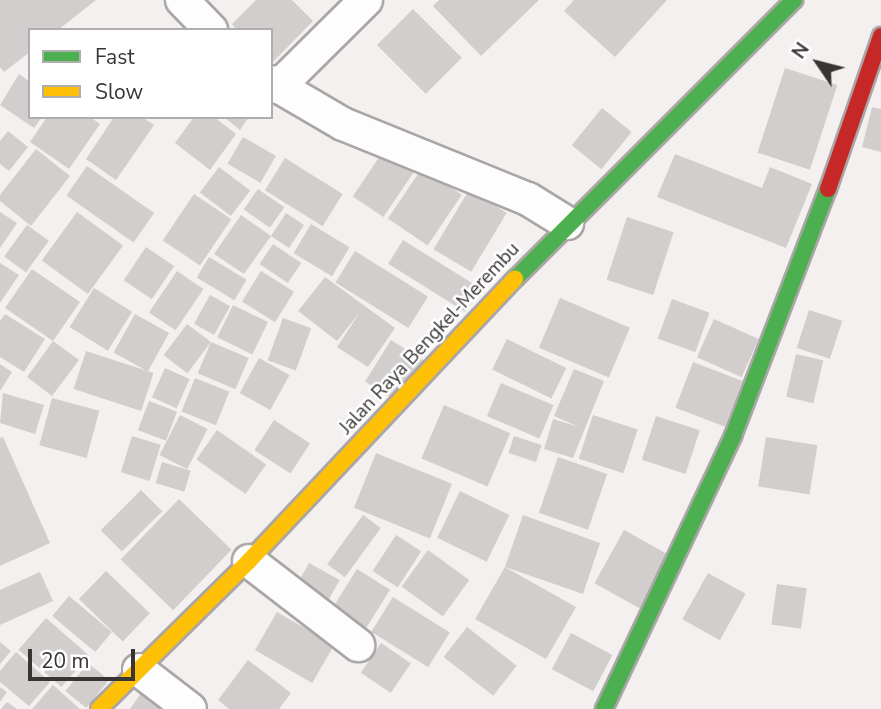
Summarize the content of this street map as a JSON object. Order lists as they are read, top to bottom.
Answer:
{
  "streets": {
    "street": ["Jalan Raya Bengkel-Merembu"]
  },
  "legend": ["Fast", "Slow"],
  "scale_bar": "20 m",
  "north": "top left"
}
